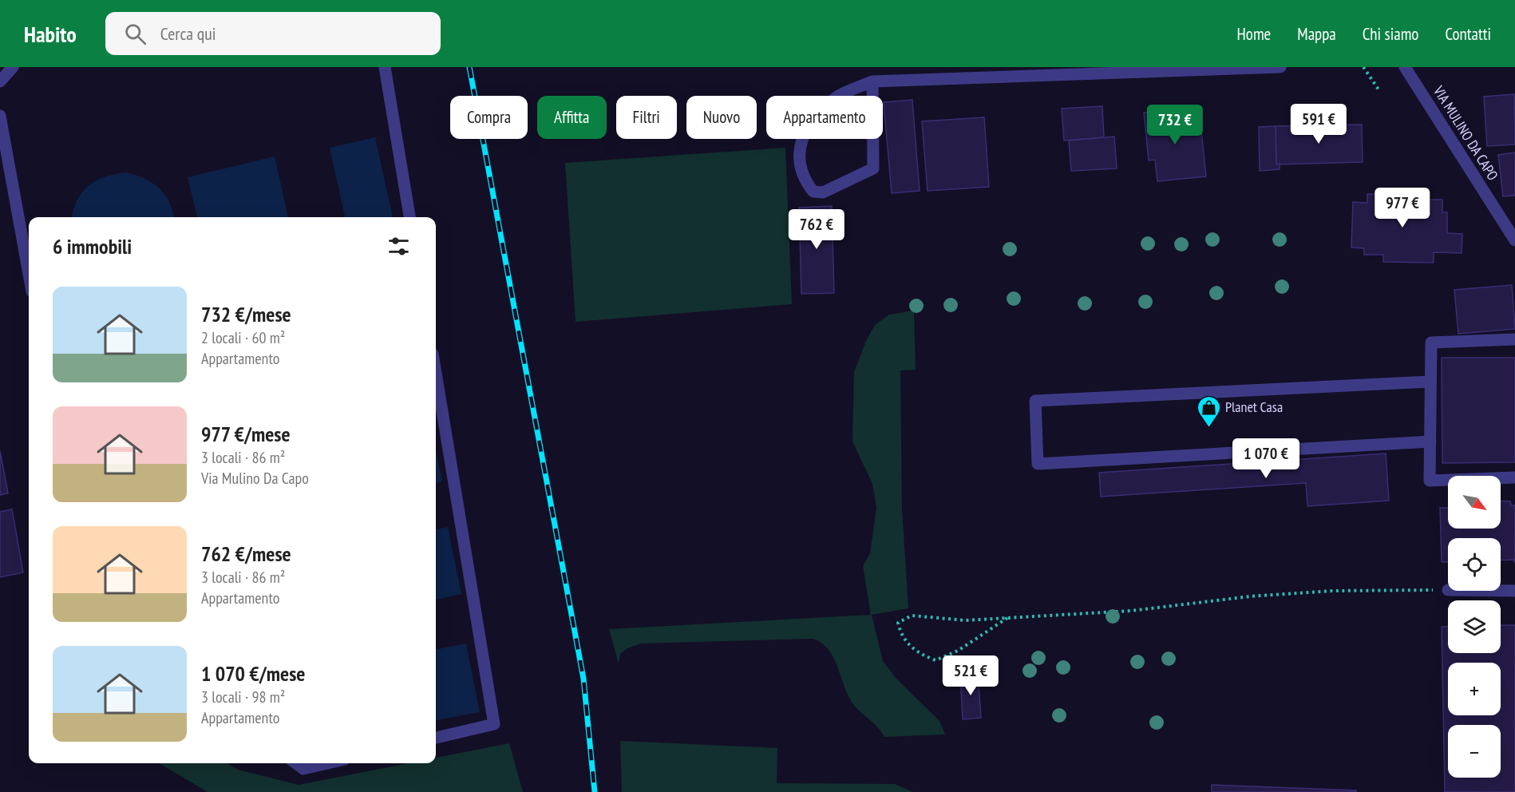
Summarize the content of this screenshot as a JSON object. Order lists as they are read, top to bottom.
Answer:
{
  "streets": {
    "street": ["VIA MULINO DA CAPO"]
  },
  "places": {
    "shop": ["Planet Casa"]
  },
  "north": "bottom right",
  "page": {
    "header": "Habito",
    "search": "Cerca qui",
    "nav": [
      "Home",
      "Mappa",
      "Chi siamo",
      "Contatti"
    ],
    "chip": [
      "Compra",
      "Affitta",
      "Filtri",
      "Nuovo",
      "Appartamento"
    ],
    "price": [
      "591 €",
      "732 €",
      "977 €",
      "762 €",
      "1 070 €",
      "521 €"
    ],
    "heading": "6 immobili",
    "list": [
      {
        "name": "732 €/mese",
        "note": "2 locali · 60 m² · Appartamento"
      },
      {
        "name": "977 €/mese",
        "note": "3 locali · 86 m² · Via Mulino Da Capo"
      },
      {
        "name": "762 €/mese",
        "note": "3 locali · 86 m² · Appartamento"
      },
      {
        "name": "1 070 €/mese",
        "note": "3 locali · 98 m² · Appartamento"
      }
    ],
    "map_buttons": ["+", "−"]
  }
}
